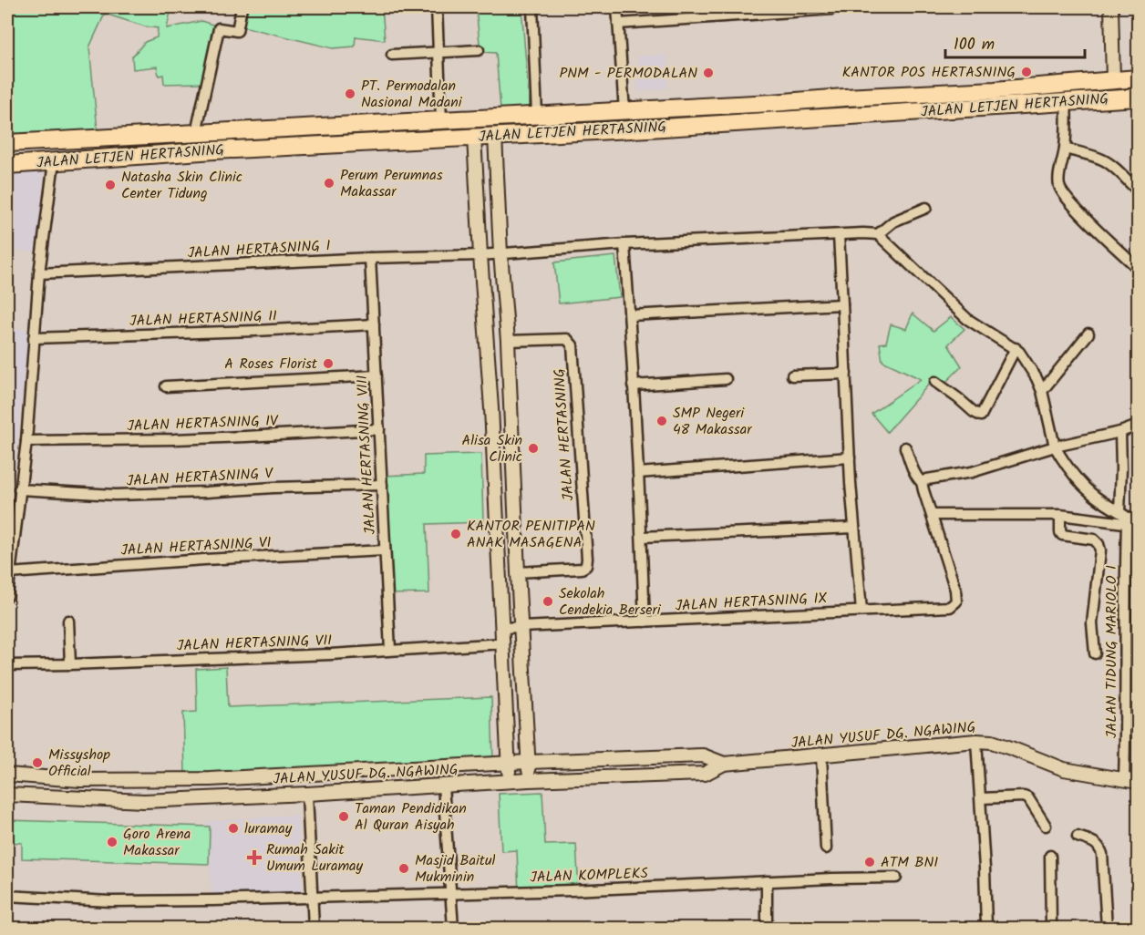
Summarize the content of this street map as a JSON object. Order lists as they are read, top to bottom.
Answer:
{
  "streets": {
    "main road": ["JALAN LETJEN HERTASNING"],
    "street": [
      "JALAN HERTASNING I",
      "JALAN HERTASNING II",
      "JALAN HERTASNING IV",
      "JALAN HERTASNING",
      "JALAN HERTASNING VIII",
      "JALAN HERTASNING V",
      "JALAN HERTASNING VI",
      "JALAN HERTASNING IX",
      "JALAN HERTASNING VII",
      "JALAN TIDUNG MARIOLO I",
      "JALAN YUSUF DG. NGAWING",
      "JALAN KOMPLEKS"
    ]
  },
  "crossings": [
    ["JALAN HERTASNING I", "JALAN HERTASNING VIII"],
    ["JALAN HERTASNING II", "JALAN HERTASNING VIII"],
    ["JALAN HERTASNING IV", "JALAN HERTASNING VIII"],
    ["JALAN HERTASNING VIII", "JALAN HERTASNING V"],
    ["JALAN HERTASNING VIII", "JALAN HERTASNING VI"],
    ["JALAN HERTASNING VIII", "JALAN HERTASNING VII"],
    ["JALAN TIDUNG MARIOLO I", "JALAN YUSUF DG. NGAWING"]
  ],
  "places": {
    "other": [
      "KANTOR POS HERTASNING",
      "PNM - PERMODALAN",
      "PT. Permodalan Nasional Madani",
      "Perum Perumnas Makassar",
      "Natasha Skin Clinic Center Tidung",
      "A Roses Florist",
      "SMP Negeri 48 Makassar",
      "Alisa Skin Clinic",
      "KANTOR PENITIPAN ANAK MASAGENA",
      "Sekolah Cendekia Berseri",
      "Missyshop Official",
      "Taman Pendidikan Al Quran Aisyah",
      "luramay",
      "Goro Arena Makassar",
      "ATM BNI",
      "Masjid Baitul Mukminin"
    ],
    "health": ["Rumah Sakit Umum Luramay"]
  },
  "scale_bar": "100 m"
}
